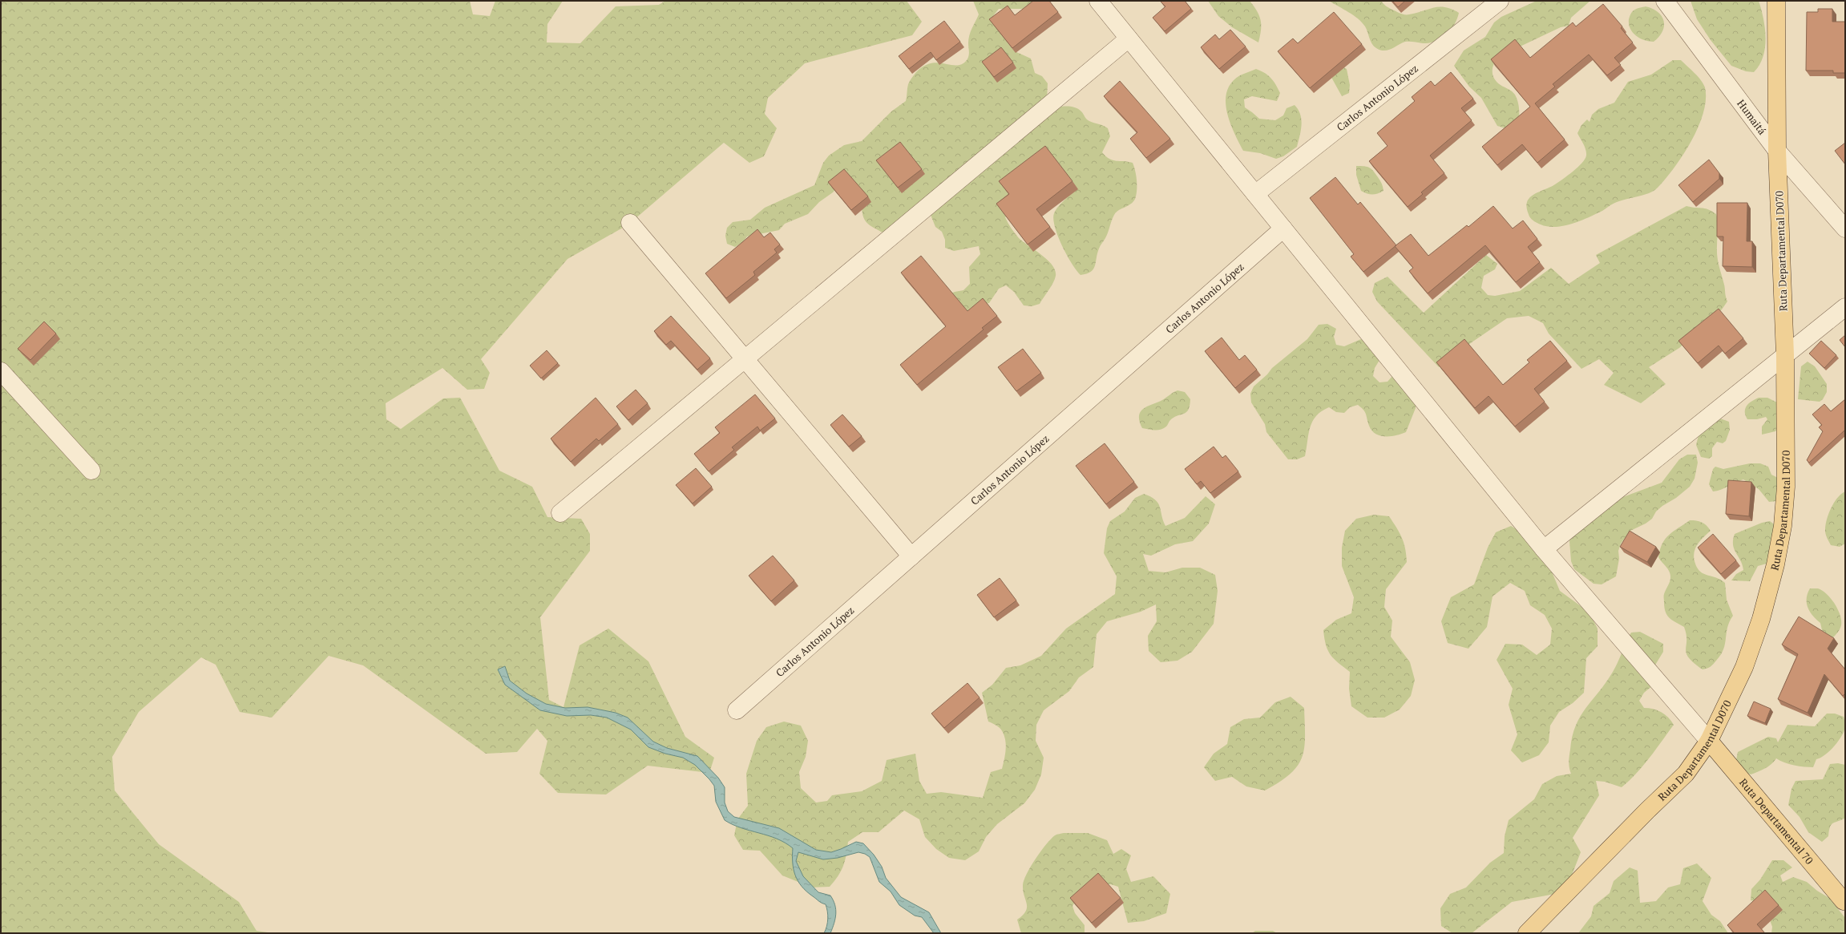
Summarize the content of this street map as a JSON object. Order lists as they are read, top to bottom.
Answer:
{
  "streets": {
    "main road": ["Ruta Departamental D070", "Ruta Departamental 70"],
    "street": ["Carlos Antonio López", "Humaitá"]
  },
  "crossings": [
    ["Humaitá", "Ruta Departamental D070"],
    ["Ruta Departamental D070", "Ruta Departamental 70"]
  ]
}
